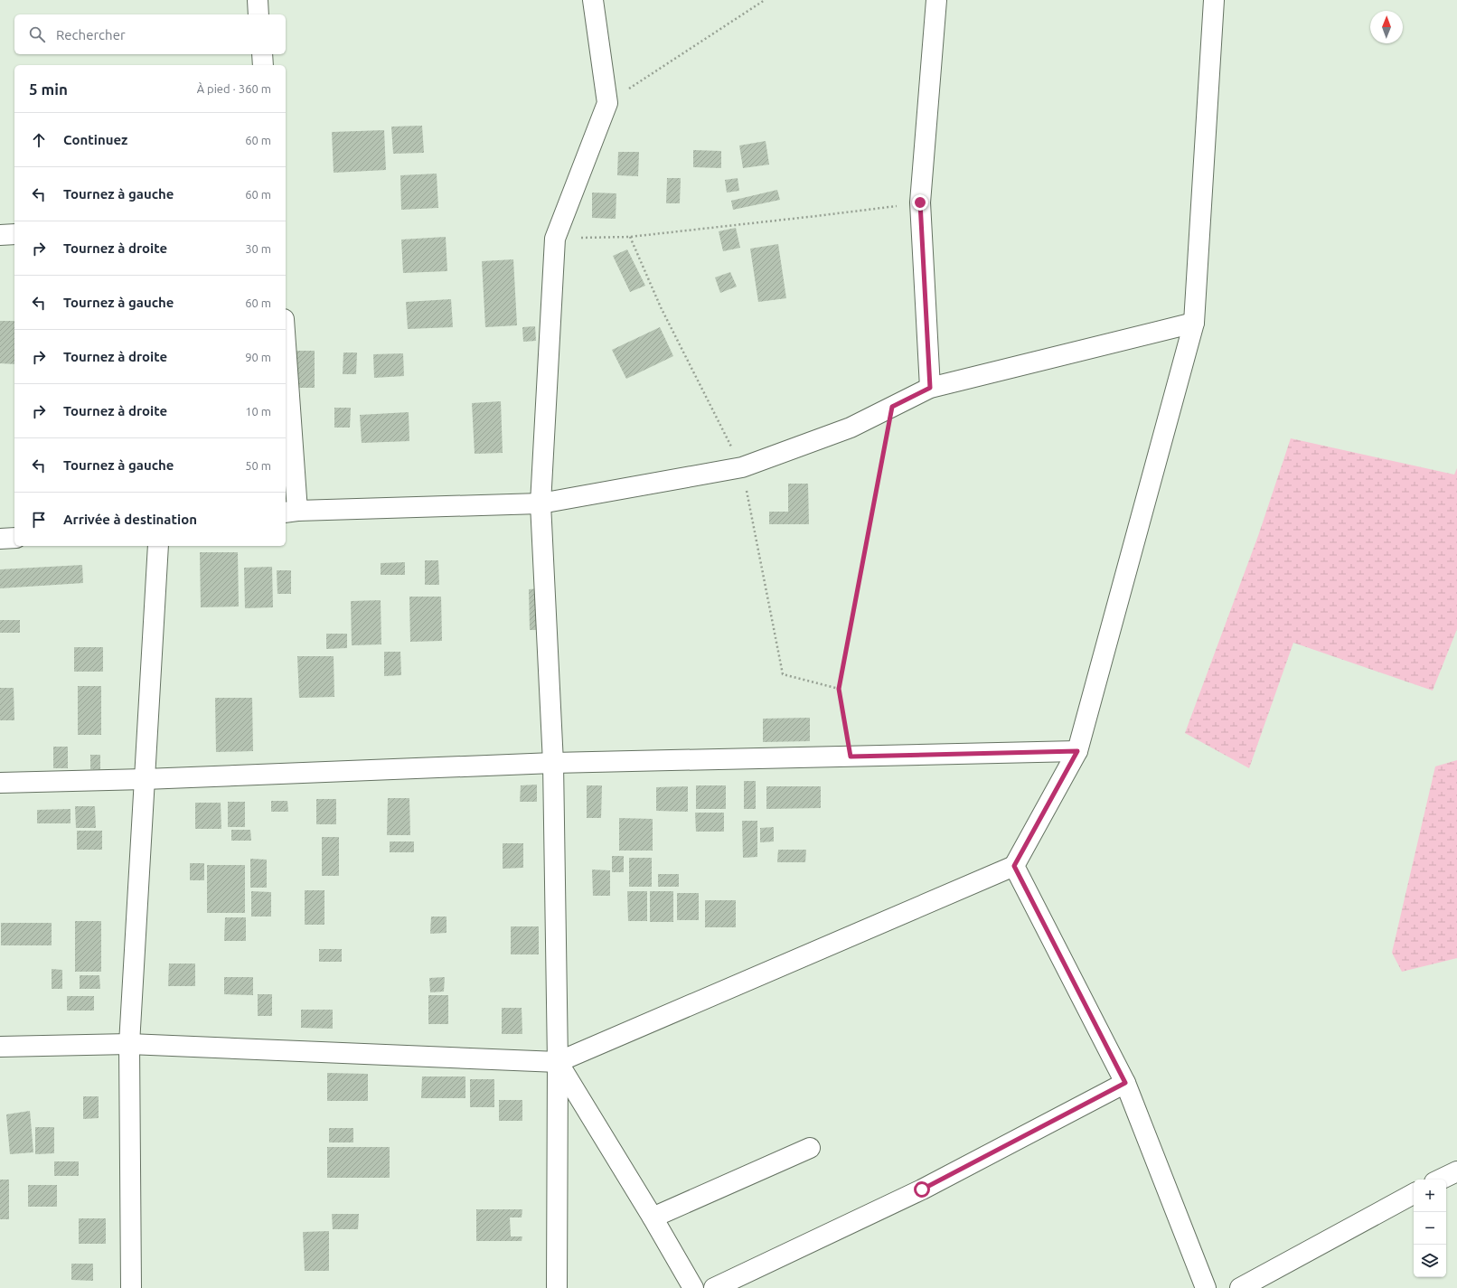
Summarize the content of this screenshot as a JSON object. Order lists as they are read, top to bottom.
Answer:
{
  "north": "top",
  "page": {
    "search": "Rechercher",
    "heading": ["5 min", "À pied · 360 m"],
    "list": [
      ["Continuez", "60 m"],
      ["Tournez à gauche", "60 m"],
      ["Tournez à droite", "30 m"],
      ["Tournez à gauche", "60 m"],
      ["Tournez à droite", "90 m"],
      ["Tournez à droite", "10 m"],
      ["Tournez à gauche", "50 m"],
      "Arrivée à destination"
    ],
    "map_buttons": ["+", "−"]
  }
}
